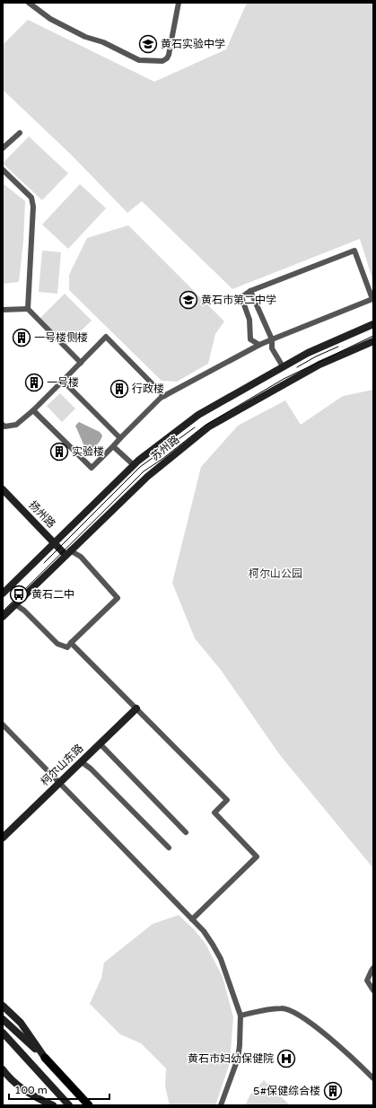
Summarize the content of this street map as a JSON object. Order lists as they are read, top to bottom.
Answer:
{
  "streets": {
    "main road": ["苏州路", "扬州路", "柯尔山东路"]
  },
  "crossings": [
    ["苏州路", "扬州路"]
  ],
  "parks": ["柯尔山公园"],
  "places": {
    "school or university": ["黄石实验中学", "黄石市第二中学"],
    "building": [
      "一号楼侧楼",
      "一号楼",
      "行政楼",
      "实验楼",
      "5#保健综合楼"
    ],
    "bus stop": ["黄石二中"],
    "hospital": ["黄石市妇幼保健院"]
  },
  "scale_bar": "100 m"
}
